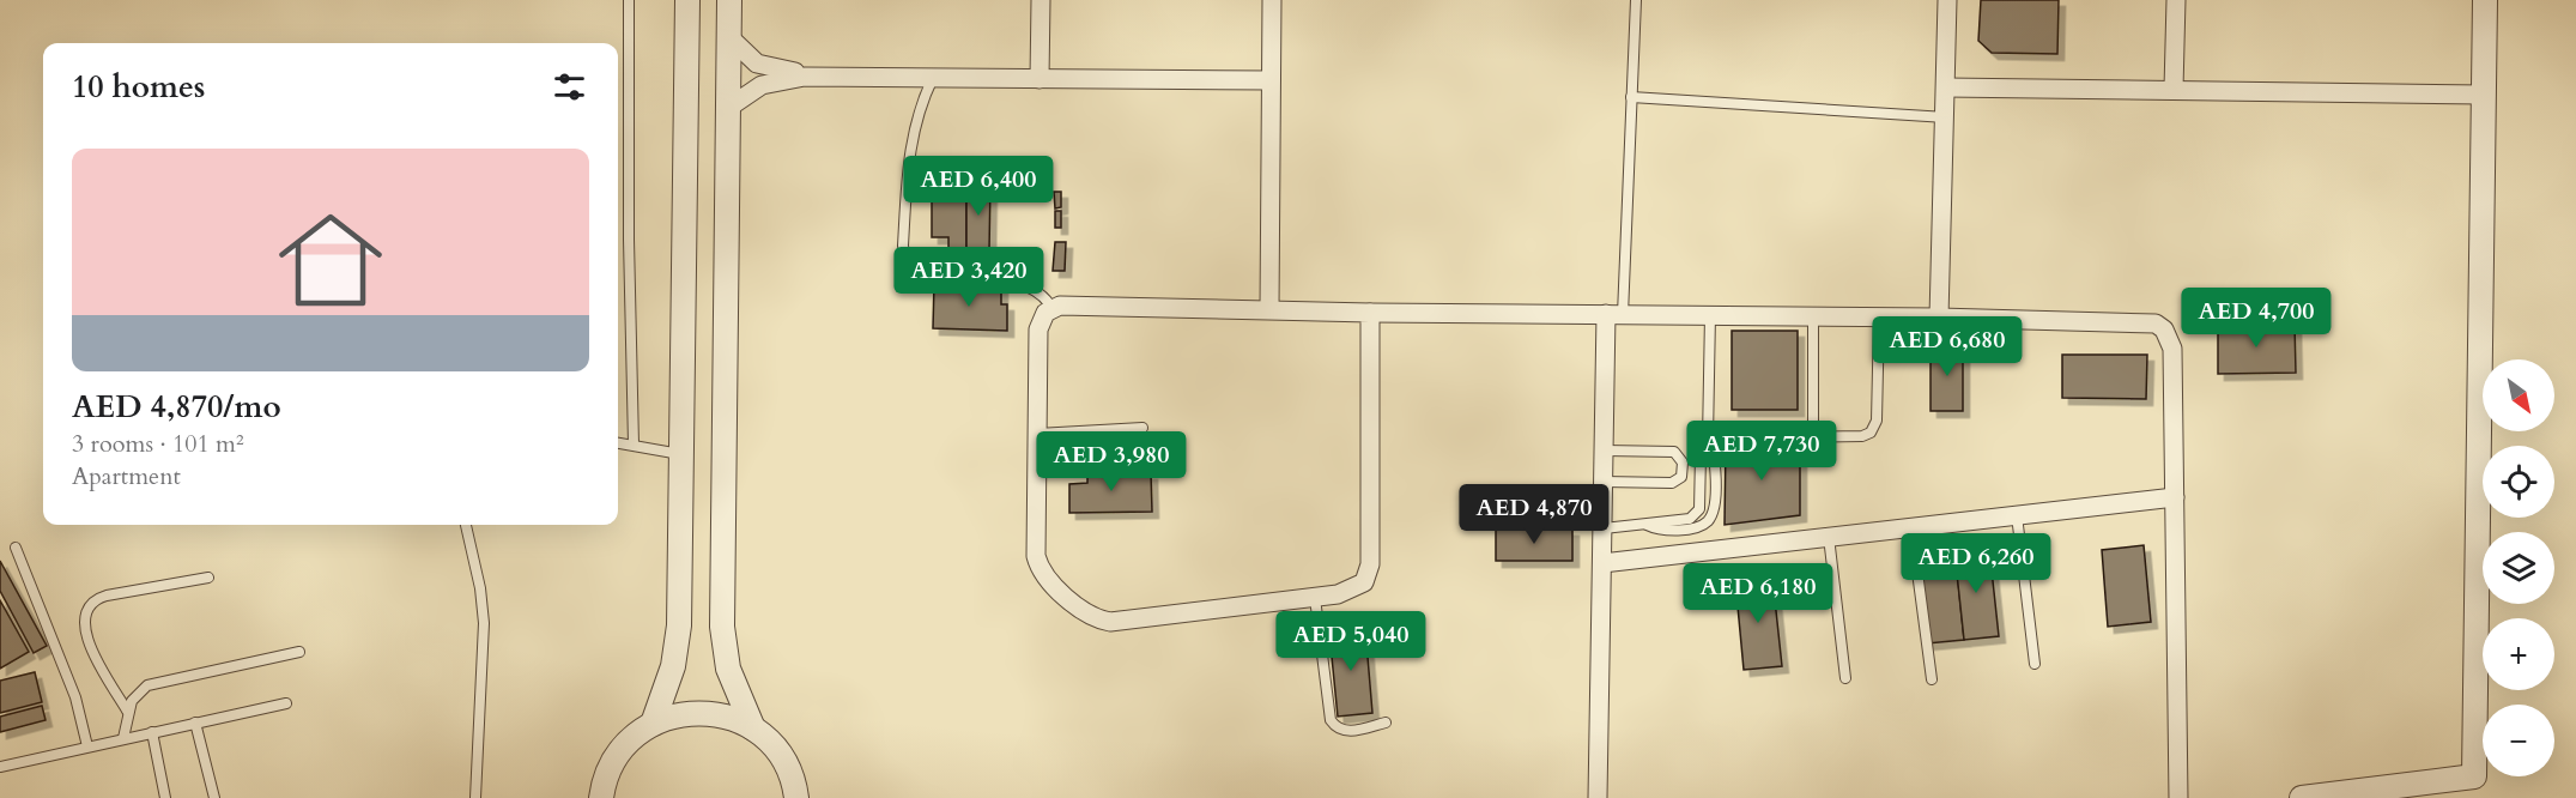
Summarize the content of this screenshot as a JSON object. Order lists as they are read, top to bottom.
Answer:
{
  "north": "bottom right",
  "page": {
    "heading": "10 homes",
    "list": [
      {
        "name": "AED 4,870/mo",
        "note": "3 rooms · 101 m² · Apartment"
      }
    ],
    "price": [
      "AED 6,400",
      "AED 3,420",
      "AED 4,700",
      "AED 6,680",
      "AED 7,730",
      "AED 3,980",
      "AED 4,870",
      "AED 6,260",
      "AED 6,180",
      "AED 5,040"
    ],
    "map_buttons": ["+", "−"]
  }
}
